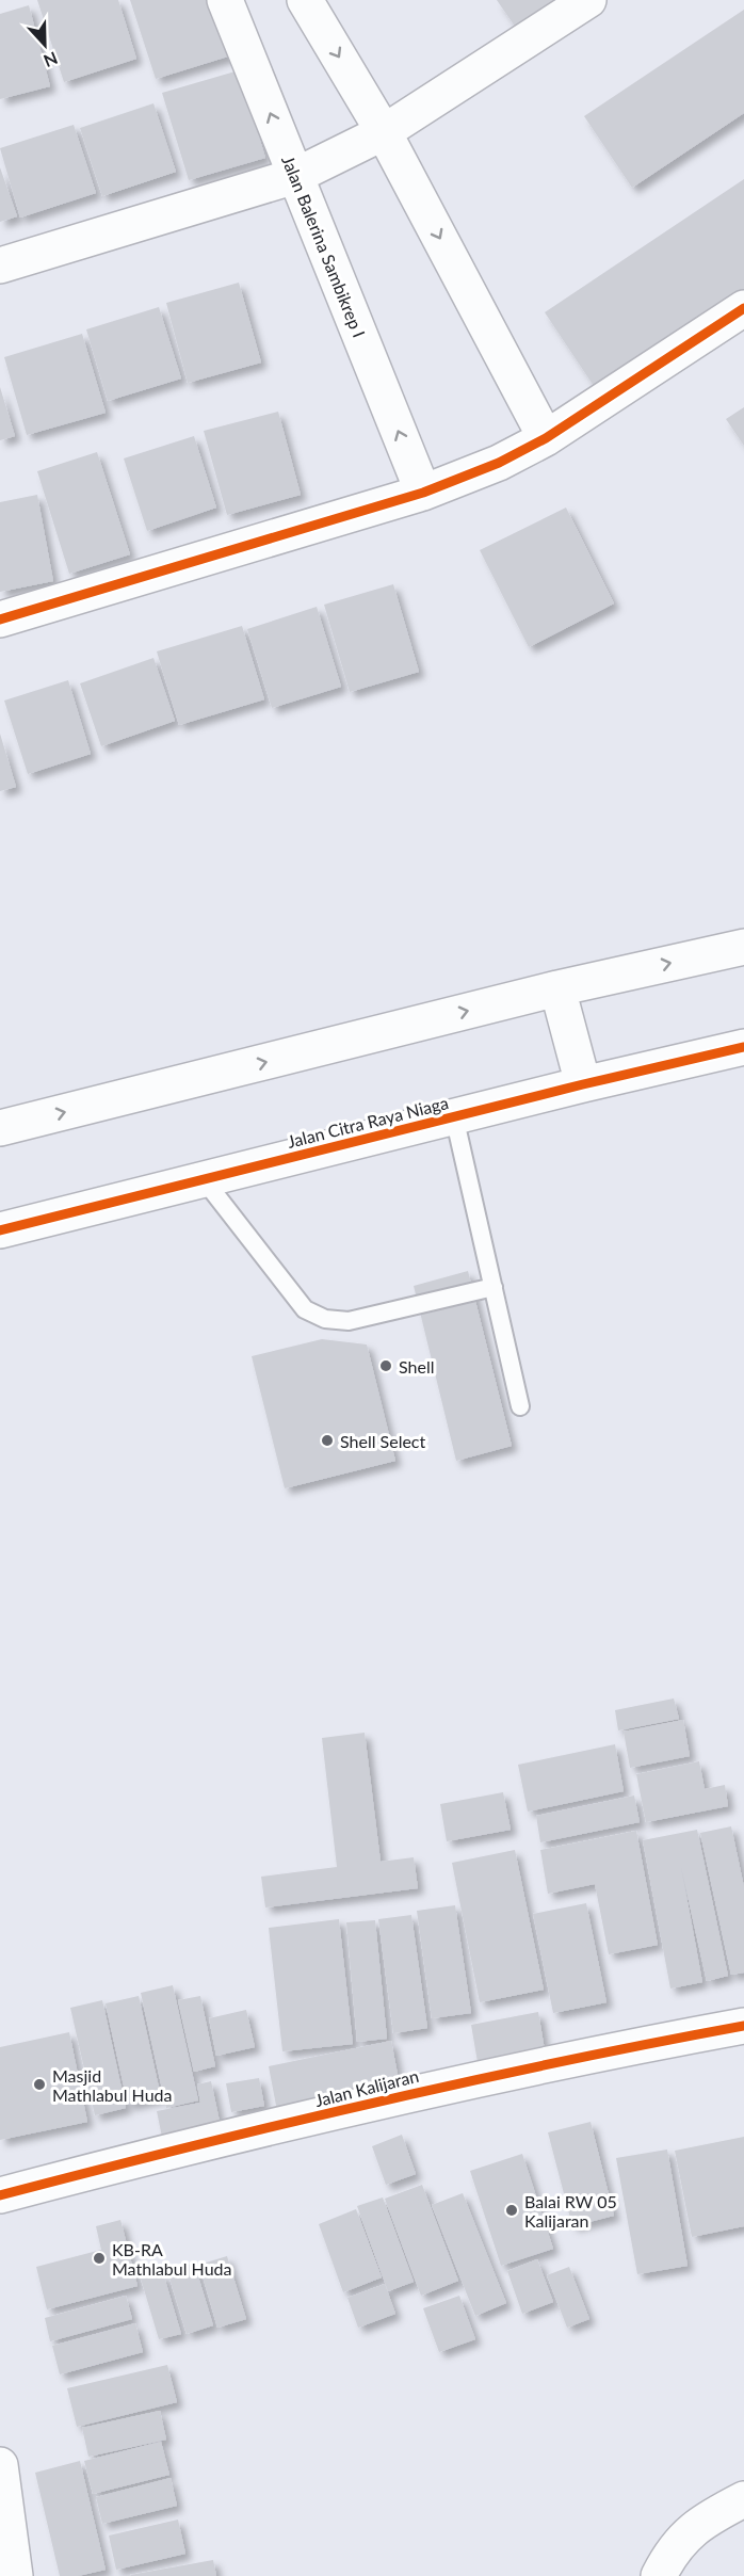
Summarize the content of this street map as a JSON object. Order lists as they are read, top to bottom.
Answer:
{
  "streets": {
    "street": ["Jalan Balerina Sambikrep I", "Jalan Citra Raya Niaga", "Jalan Kalijaran"]
  },
  "places": [
    "Shell",
    "Shell Select",
    "Masjid Mathlabul Huda",
    "Balai RW 05 Kalijaran",
    "KB-RA Mathlabul Huda"
  ],
  "north": "bottom"
}
